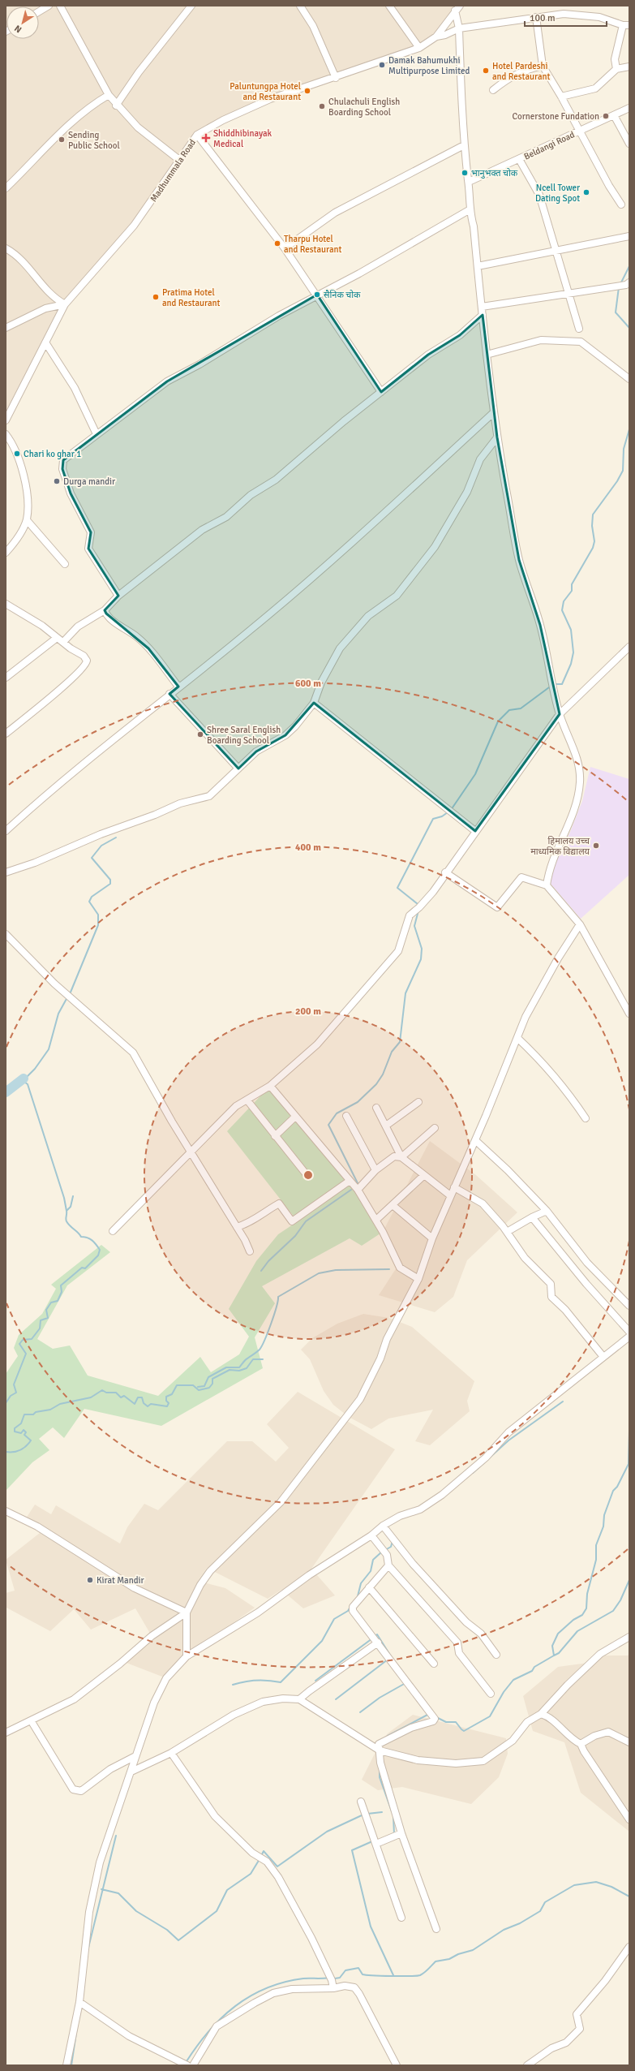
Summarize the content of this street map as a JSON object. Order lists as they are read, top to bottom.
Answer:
{
  "streets": {
    "street": ["Beldangi Road", "Madhummala Road"]
  },
  "places": {
    "other": [
      "Damak Bahumukhi Multipurpose Limited",
      "Hotel Pardeshi and Restaurant",
      "Paluntungpa Hotel and Restaurant",
      "Chulachuli English Boarding School",
      "Cornerstone Fundation",
      "Sending Public School",
      "भानुभक्त चोक",
      "Ncell Tower Dating Spot",
      "Tharpu Hotel and Restaurant",
      "सैनिक चोक",
      "Pratima Hotel and Restaurant",
      "Chari ko ghar 1",
      "Durga mandir",
      "Shree Saral English Boarding School",
      "हिमालय उच्च माध्यमिक विद्यालय",
      "Kirat Mandir"
    ],
    "health": ["Shiddhibinayak Medical"]
  },
  "scale_bar": "100 m",
  "north": "bottom left",
  "rings": ["600 m", "400 m", "200 m"]
}
